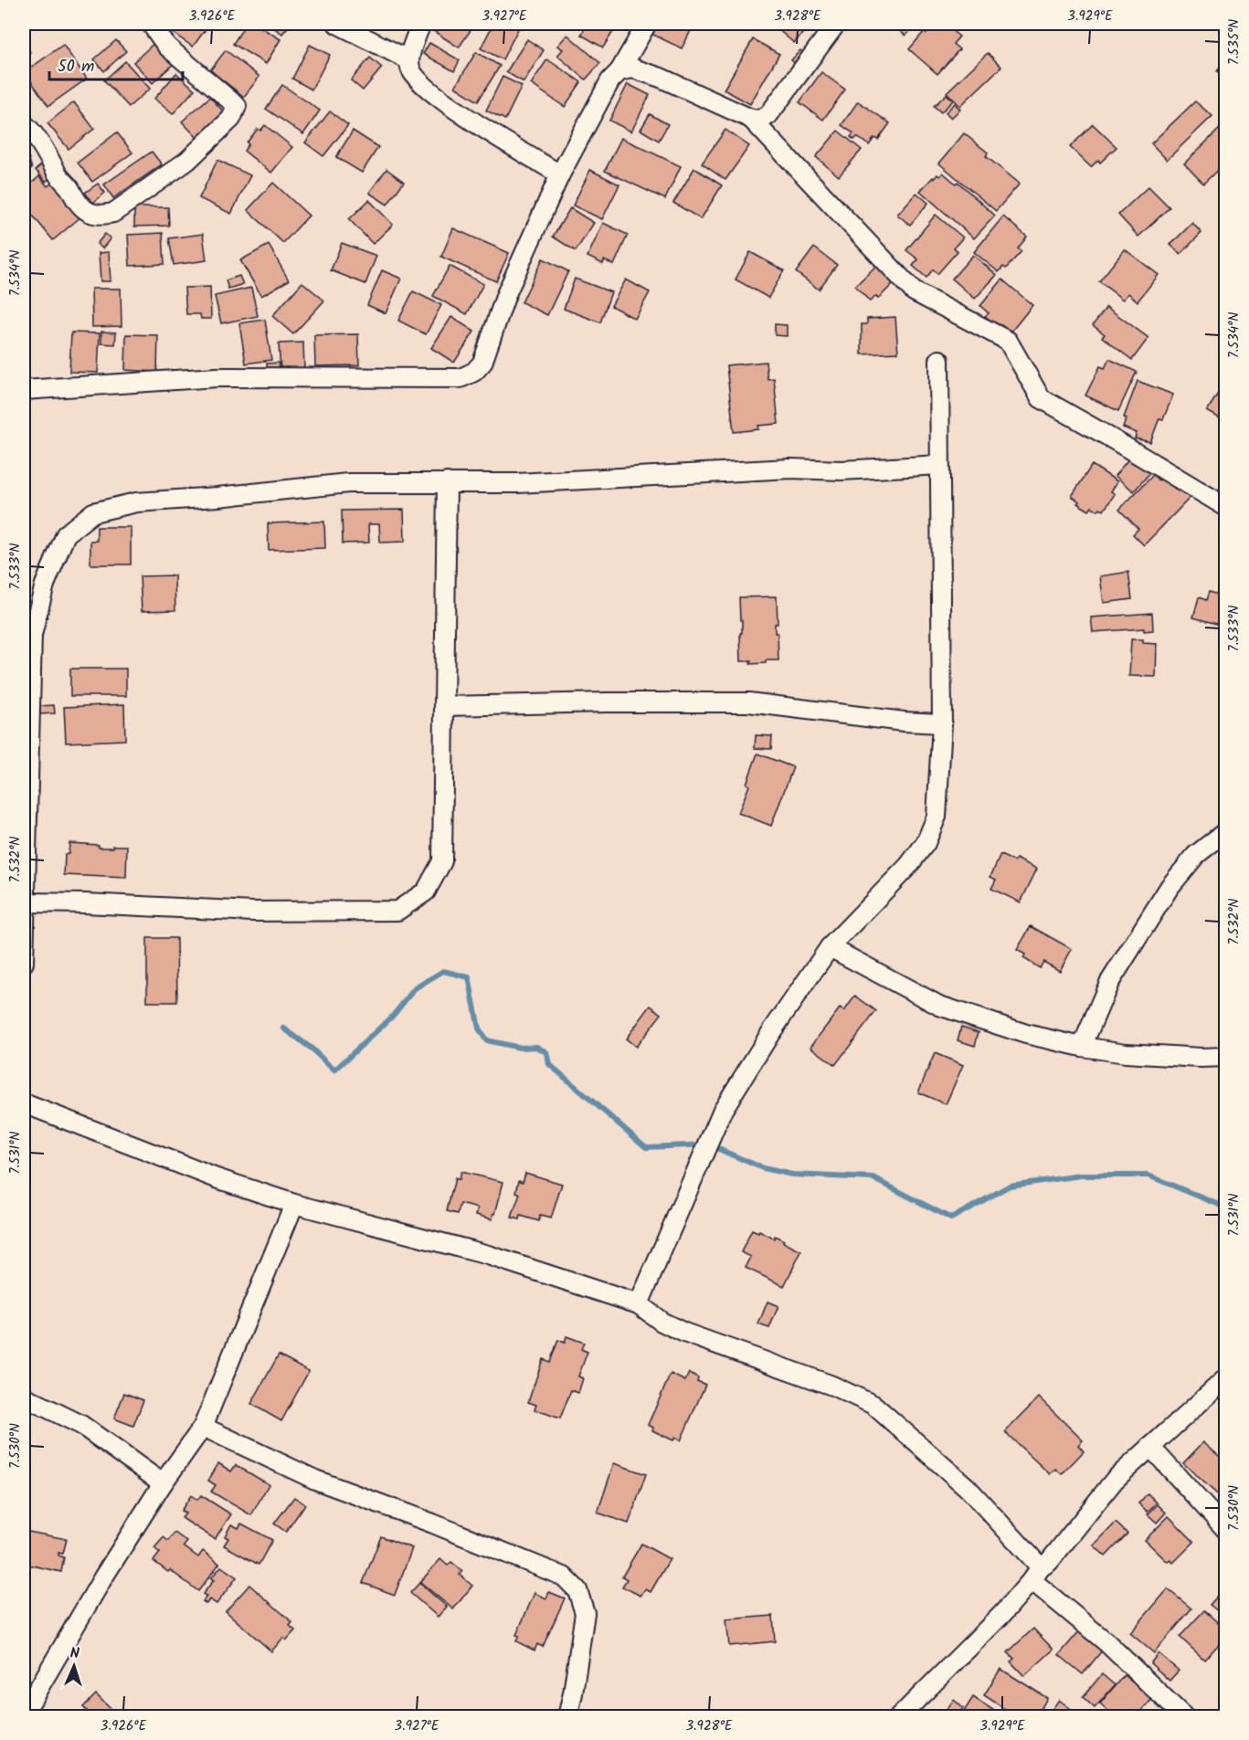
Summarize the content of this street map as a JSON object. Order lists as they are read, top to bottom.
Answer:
{
  "scale_bar": "50 m",
  "north": "top",
  "coordinates": [
    "3.926°E",
    "3.927°E",
    "3.928°E",
    "3.929°E",
    "7.535°N",
    "7.534°N",
    "7.533°N",
    "7.532°N",
    "7.531°N",
    "7.530°N"
  ]
}
